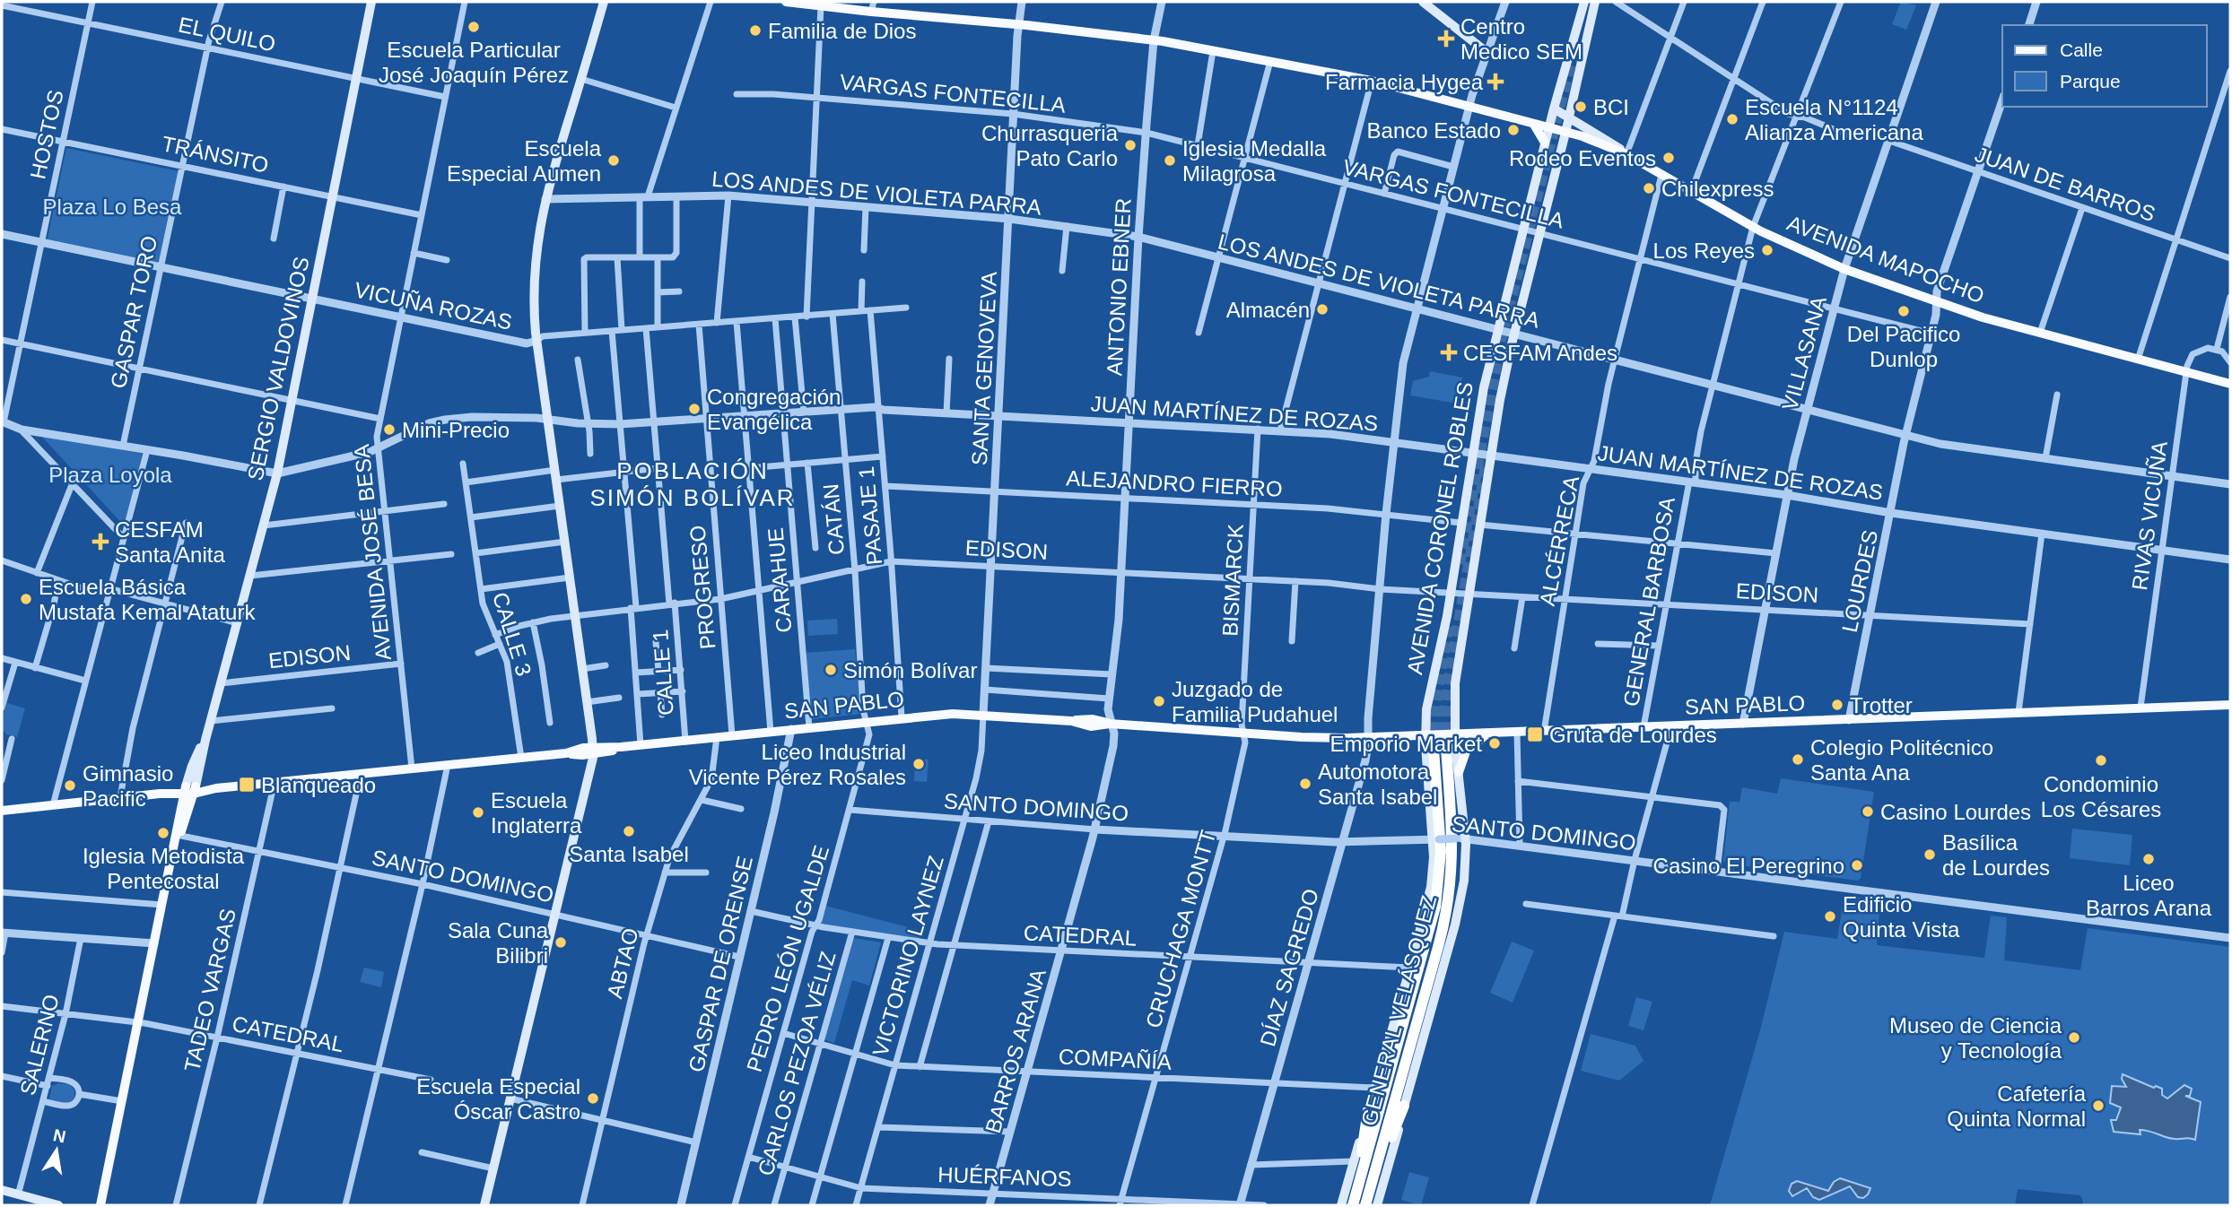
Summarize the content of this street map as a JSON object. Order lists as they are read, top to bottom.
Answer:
{
  "streets": {
    "highway": ["GENERAL VELÁSQUEZ"],
    "main road": [
      "AVENIDA MAPOCHO",
      "SERGIO VALDOVINOS",
      "AVENIDA CORONEL ROBLES",
      "SAN PABLO"
    ],
    "street": [
      "EL QUILO",
      "VARGAS FONTECILLA",
      "HOSTOS",
      "TRÁNSITO",
      "JUAN DE BARROS",
      "LOS ANDES DE VIOLETA PARRA",
      "ANTONIO EBNER",
      "VICUÑA ROZAS",
      "GASPAR TORO",
      "VILLASANA",
      "SANTA GENOVEVA",
      "JUAN MARTÍNEZ DE ROZAS",
      "ALEJANDRO FIERRO",
      "PASAJE 1",
      "RIVAS VICUÑA",
      "CATÁN",
      "ALCÉRRECA",
      "EDISON",
      "AVENIDA JOSÉ BESA",
      "CARAHUE",
      "BISMARCK",
      "LOURDES",
      "PROGRESO",
      "GENERAL BARBOSA",
      "CALLE 3",
      "CALLE 1",
      "SANTO DOMINGO",
      "CRUCHAGA MONTT",
      "CATEDRAL",
      "VICTORINO LAYNEZ",
      "PEDRO LEÓN UGALDE",
      "ABTAO",
      "GASPAR DE ORENSE",
      "DÍAZ SAGREDO",
      "TADEO VARGAS",
      "SALERNO",
      "BARROS ARANA",
      "COMPAÑÍA",
      "CARLOS PEZOA VÉLIZ",
      "HUÉRFANOS"
    ]
  },
  "crossings": [
    ["EL QUILO", "HOSTOS"],
    ["EL QUILO", "GASPAR TORO"],
    ["EL QUILO", "SERGIO VALDOVINOS"],
    ["EL QUILO", "AVENIDA JOSÉ BESA"],
    ["VARGAS FONTECILLA", "ANTONIO EBNER"],
    ["VARGAS FONTECILLA", "VILLASANA"],
    ["VARGAS FONTECILLA", "SANTA GENOVEVA"],
    ["VARGAS FONTECILLA", "AVENIDA CORONEL ROBLES"],
    ["VARGAS FONTECILLA", "ALCÉRRECA"],
    ["VARGAS FONTECILLA", "LOURDES"],
    ["VARGAS FONTECILLA", "GENERAL BARBOSA"],
    ["VARGAS FONTECILLA", "DÍAZ SAGREDO"],
    ["HOSTOS", "TRÁNSITO"],
    ["HOSTOS", "VICUÑA ROZAS"],
    ["TRÁNSITO", "GASPAR TORO"],
    ["TRÁNSITO", "SERGIO VALDOVINOS"],
    ["TRÁNSITO", "AVENIDA JOSÉ BESA"],
    ["JUAN DE BARROS", "VILLASANA"],
    ["JUAN DE BARROS", "LOURDES"],
    ["LOS ANDES DE VIOLETA PARRA", "ANTONIO EBNER"],
    ["LOS ANDES DE VIOLETA PARRA", "VILLASANA"],
    ["LOS ANDES DE VIOLETA PARRA", "SANTA GENOVEVA"],
    ["LOS ANDES DE VIOLETA PARRA", "RIVAS VICUÑA"],
    ["LOS ANDES DE VIOLETA PARRA", "AVENIDA CORONEL ROBLES"],
    ["LOS ANDES DE VIOLETA PARRA", "ALCÉRRECA"],
    ["LOS ANDES DE VIOLETA PARRA", "LOURDES"],
    ["LOS ANDES DE VIOLETA PARRA", "GENERAL BARBOSA"],
    ["LOS ANDES DE VIOLETA PARRA", "DÍAZ SAGREDO"],
    ["AVENIDA MAPOCHO", "VILLASANA"],
    ["AVENIDA MAPOCHO", "RIVAS VICUÑA"],
    ["AVENIDA MAPOCHO", "AVENIDA CORONEL ROBLES"],
    ["AVENIDA MAPOCHO", "ALCÉRRECA"],
    ["AVENIDA MAPOCHO", "LOURDES"],
    ["AVENIDA MAPOCHO", "GENERAL BARBOSA"],
    ["ANTONIO EBNER", "JUAN MARTÍNEZ DE ROZAS"],
    ["ANTONIO EBNER", "ALEJANDRO FIERRO"],
    ["ANTONIO EBNER", "EDISON"],
    ["ANTONIO EBNER", "SAN PABLO"],
    ["ANTONIO EBNER", "BARROS ARANA"],
    ["VICUÑA ROZAS", "GASPAR TORO"],
    ["VICUÑA ROZAS", "SERGIO VALDOVINOS"],
    ["VICUÑA ROZAS", "PASAJE 1"],
    ["VICUÑA ROZAS", "CATÁN"],
    ["VICUÑA ROZAS", "AVENIDA JOSÉ BESA"],
    ["VICUÑA ROZAS", "CARAHUE"],
    ["VICUÑA ROZAS", "PROGRESO"],
    ["VICUÑA ROZAS", "CALLE 1"],
    ["VILLASANA", "JUAN MARTÍNEZ DE ROZAS"],
    ["VILLASANA", "EDISON"],
    ["VILLASANA", "SAN PABLO"],
    ["SERGIO VALDOVINOS", "JUAN MARTÍNEZ DE ROZAS"],
    ["SERGIO VALDOVINOS", "EDISON"],
    ["SERGIO VALDOVINOS", "SAN PABLO"],
    ["SANTA GENOVEVA", "JUAN MARTÍNEZ DE ROZAS"],
    ["SANTA GENOVEVA", "ALEJANDRO FIERRO"],
    ["SANTA GENOVEVA", "EDISON"],
    ["SANTA GENOVEVA", "SAN PABLO"],
    ["SANTA GENOVEVA", "VICTORINO LAYNEZ"],
    ["JUAN MARTÍNEZ DE ROZAS", "PASAJE 1"],
    ["JUAN MARTÍNEZ DE ROZAS", "RIVAS VICUÑA"],
    ["JUAN MARTÍNEZ DE ROZAS", "CATÁN"],
    ["JUAN MARTÍNEZ DE ROZAS", "AVENIDA CORONEL ROBLES"],
    ["JUAN MARTÍNEZ DE ROZAS", "ALCÉRRECA"],
    ["JUAN MARTÍNEZ DE ROZAS", "AVENIDA JOSÉ BESA"],
    ["JUAN MARTÍNEZ DE ROZAS", "CARAHUE"],
    ["JUAN MARTÍNEZ DE ROZAS", "BISMARCK"],
    ["JUAN MARTÍNEZ DE ROZAS", "LOURDES"],
    ["JUAN MARTÍNEZ DE ROZAS", "PROGRESO"],
    ["JUAN MARTÍNEZ DE ROZAS", "GENERAL BARBOSA"],
    ["JUAN MARTÍNEZ DE ROZAS", "CALLE 1"],
    ["JUAN MARTÍNEZ DE ROZAS", "DÍAZ SAGREDO"],
    ["ALEJANDRO FIERRO", "PASAJE 1"],
    ["ALEJANDRO FIERRO", "AVENIDA CORONEL ROBLES"],
    ["ALEJANDRO FIERRO", "BISMARCK"],
    ["ALEJANDRO FIERRO", "DÍAZ SAGREDO"],
    ["PASAJE 1", "EDISON"],
    ["PASAJE 1", "SAN PABLO"],
    ["RIVAS VICUÑA", "SAN PABLO"],
    ["CATÁN", "EDISON"],
    ["CATÁN", "SAN PABLO"],
    ["CATÁN", "PEDRO LEÓN UGALDE"],
    ["AVENIDA CORONEL ROBLES", "EDISON"],
    ["AVENIDA CORONEL ROBLES", "SAN PABLO"],
    ["AVENIDA CORONEL ROBLES", "SANTO DOMINGO"],
    ["AVENIDA CORONEL ROBLES", "CATEDRAL"],
    ["AVENIDA CORONEL ROBLES", "COMPAÑÍA"],
    ["ALCÉRRECA", "EDISON"],
    ["ALCÉRRECA", "SAN PABLO"],
    ["EDISON", "AVENIDA JOSÉ BESA"],
    ["EDISON", "CARAHUE"],
    ["EDISON", "BISMARCK"],
    ["EDISON", "LOURDES"],
    ["EDISON", "PROGRESO"],
    ["EDISON", "GENERAL BARBOSA"],
    ["EDISON", "CALLE 3"],
    ["EDISON", "CALLE 1"],
    ["EDISON", "DÍAZ SAGREDO"],
    ["AVENIDA JOSÉ BESA", "SAN PABLO"],
    ["CARAHUE", "SAN PABLO"],
    ["BISMARCK", "SAN PABLO"],
    ["BISMARCK", "CRUCHAGA MONTT"],
    ["LOURDES", "SAN PABLO"],
    ["PROGRESO", "SAN PABLO"],
    ["GENERAL BARBOSA", "SAN PABLO"],
    ["CALLE 3", "SAN PABLO"],
    ["CALLE 1", "SAN PABLO"],
    ["SAN PABLO", "CRUCHAGA MONTT"],
    ["SAN PABLO", "VICTORINO LAYNEZ"],
    ["SAN PABLO", "PEDRO LEÓN UGALDE"],
    ["SAN PABLO", "ABTAO"],
    ["SAN PABLO", "GASPAR DE ORENSE"],
    ["SAN PABLO", "DÍAZ SAGREDO"],
    ["SAN PABLO", "TADEO VARGAS"],
    ["SAN PABLO", "BARROS ARANA"],
    ["SANTO DOMINGO", "CRUCHAGA MONTT"],
    ["SANTO DOMINGO", "VICTORINO LAYNEZ"],
    ["SANTO DOMINGO", "PEDRO LEÓN UGALDE"],
    ["SANTO DOMINGO", "ABTAO"],
    ["SANTO DOMINGO", "GASPAR DE ORENSE"],
    ["SANTO DOMINGO", "DÍAZ SAGREDO"],
    ["SANTO DOMINGO", "TADEO VARGAS"],
    ["SANTO DOMINGO", "BARROS ARANA"],
    ["CRUCHAGA MONTT", "CATEDRAL"],
    ["CRUCHAGA MONTT", "COMPAÑÍA"],
    ["CRUCHAGA MONTT", "HUÉRFANOS"],
    ["CATEDRAL", "VICTORINO LAYNEZ"],
    ["CATEDRAL", "PEDRO LEÓN UGALDE"],
    ["CATEDRAL", "GASPAR DE ORENSE"],
    ["CATEDRAL", "DÍAZ SAGREDO"],
    ["CATEDRAL", "TADEO VARGAS"],
    ["CATEDRAL", "SALERNO"],
    ["CATEDRAL", "BARROS ARANA"],
    ["CATEDRAL", "CARLOS PEZOA VÉLIZ"],
    ["VICTORINO LAYNEZ", "COMPAÑÍA"],
    ["VICTORINO LAYNEZ", "HUÉRFANOS"],
    ["PEDRO LEÓN UGALDE", "COMPAÑÍA"],
    ["PEDRO LEÓN UGALDE", "HUÉRFANOS"],
    ["DÍAZ SAGREDO", "COMPAÑÍA"],
    ["DÍAZ SAGREDO", "HUÉRFANOS"],
    ["BARROS ARANA", "COMPAÑÍA"],
    ["BARROS ARANA", "HUÉRFANOS"],
    ["COMPAÑÍA", "CARLOS PEZOA VÉLIZ"],
    ["CARLOS PEZOA VÉLIZ", "HUÉRFANOS"]
  ],
  "districts": ["POBLACIÓN SIMÓN BOLÍVAR"],
  "parks": ["Plaza Lo Besa", "Plaza Loyola"],
  "places": {
    "other": [
      "Escuela Particular José Joaquín Pérez",
      "Familia de Dios",
      "BCI",
      "Escuela N°1124 Alianza Americana",
      "Banco Estado",
      "Churrasqueria Pato Carlo",
      "Rodeo Eventos",
      "Escuela Especial Aumen",
      "Iglesia Medalla Milagrosa",
      "Chilexpress",
      "Los Reyes",
      "Almacén",
      "Del Pacifico Dunlop",
      "Congregación Evangélica",
      "Mini-Precio",
      "Escuela Básica Mustafa Kemal Ataturk",
      "Simón Bolívar",
      "Juzgado de Familia Pudahuel",
      "Trotter",
      "Emporio Market",
      "Colegio Politécnico Santa Ana",
      "Condominio Los Césares",
      "Liceo Industrial Vicente Pérez Rosales",
      "Automotora Santa Isabel",
      "Gimnasio Pacific",
      "Casino Lourdes",
      "Escuela Inglaterra",
      "Santa Isabel",
      "Iglesia Metodista Pentecostal",
      "Basílica de Lourdes",
      "Liceo Barros Arana",
      "Casino El Peregrino",
      "Edificio Quinta Vista",
      "Sala Cuna Bilibri",
      "Museo de Ciencia y Tecnología",
      "Escuela Especial Óscar Castro",
      "Cafetería Quinta Normal"
    ],
    "health": [
      "Centro Medico SEM",
      "Farmacia Hygea",
      "CESFAM Andes",
      "CESFAM Santa Anita"
    ],
    "transit": ["Gruta de Lourdes", "Blanqueado"]
  },
  "legend": ["Calle", "Parque"],
  "north": "top"
}
